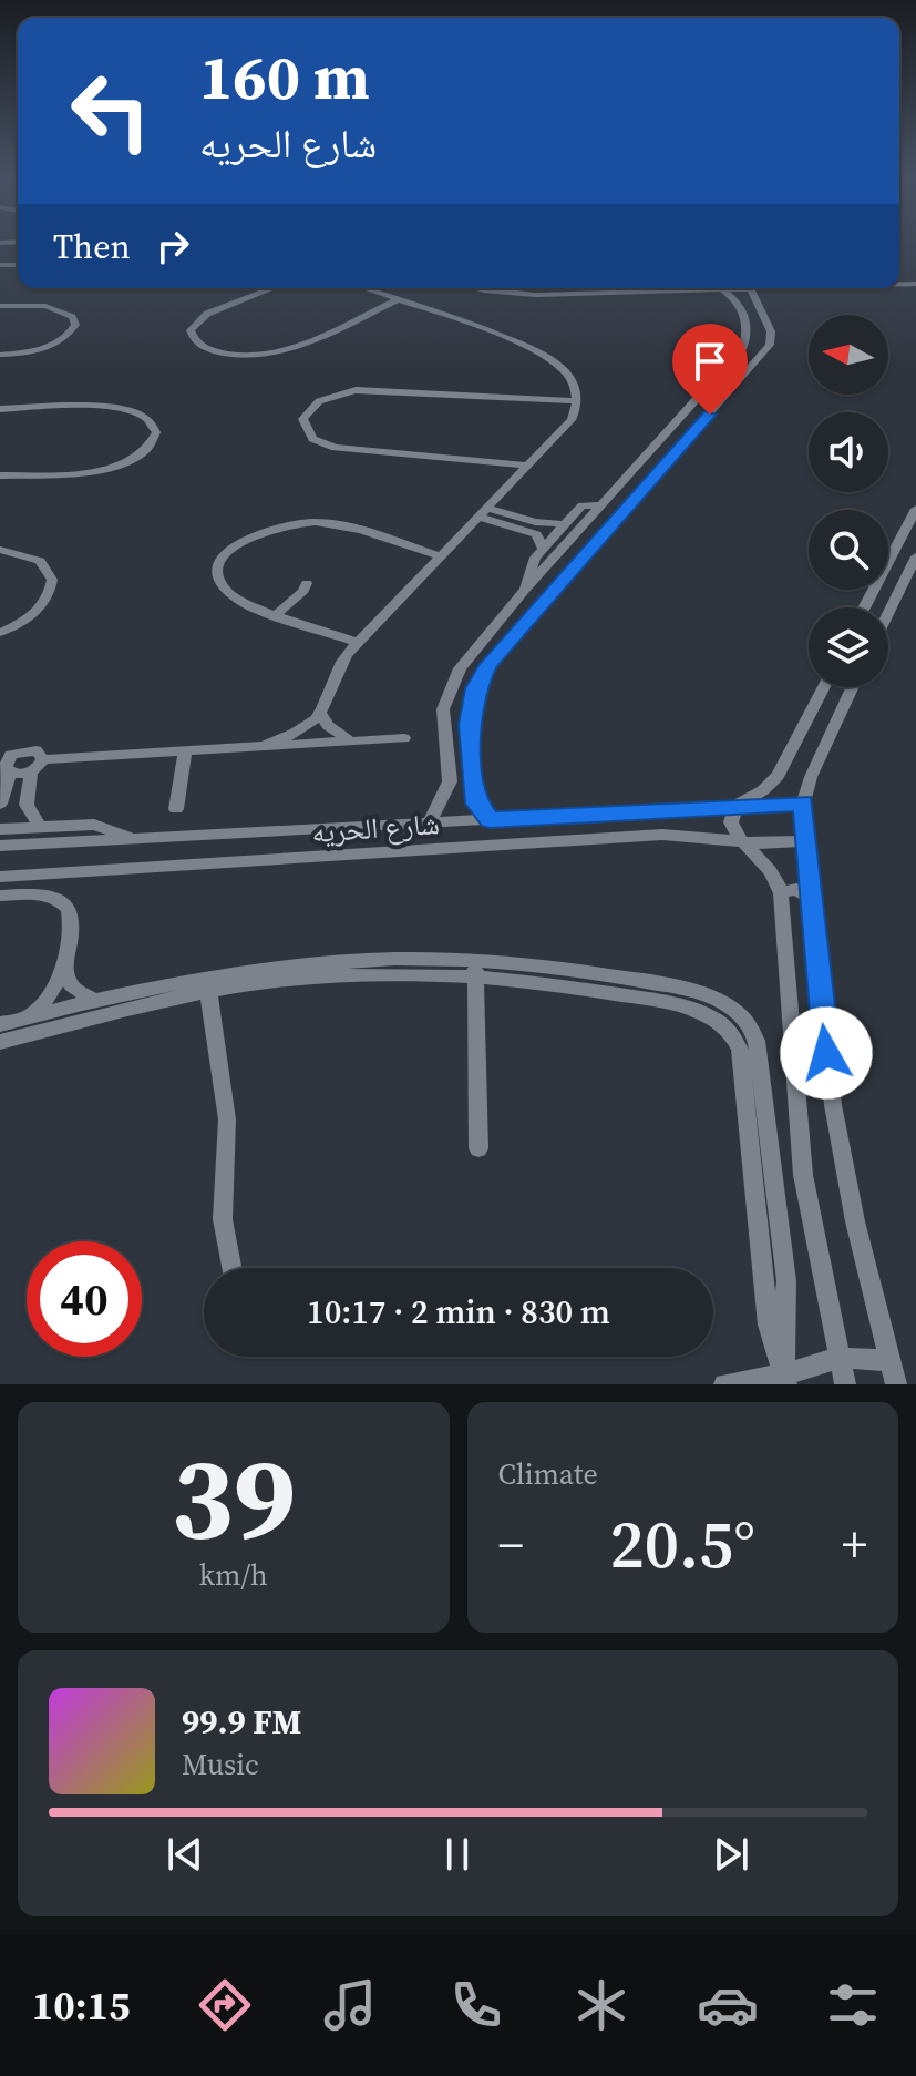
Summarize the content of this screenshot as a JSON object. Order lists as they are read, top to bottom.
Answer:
{
  "streets": {
    "street": ["شارع الحريه"]
  },
  "north": "left",
  "page": {
    "turn": ["160 m", "شارع الحريه"],
    "then": "Then",
    "limit": "40",
    "trip": "10:17 · 2 min · 830 m",
    "tile": [
      ["39", "km/h"],
      "Climate"
    ],
    "heat": ["−", "20.5°", "+"],
    "song": ["99.9 FM", "Music"],
    "tabs": "10:15"
  }
}
